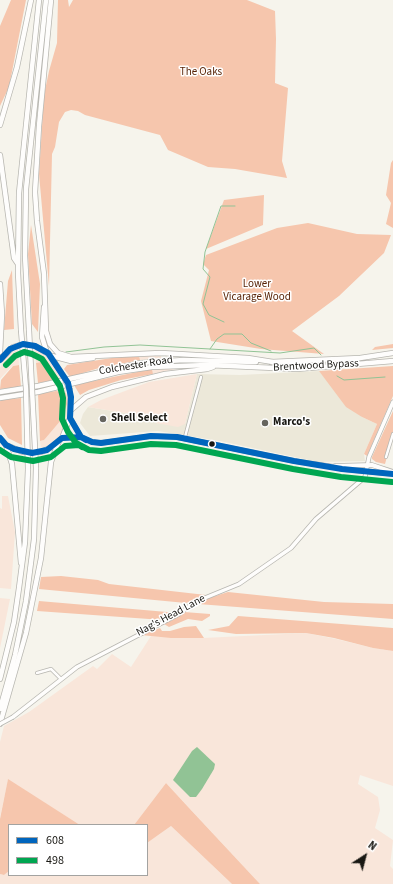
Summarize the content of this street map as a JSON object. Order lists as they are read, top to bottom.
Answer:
{
  "streets": {
    "highway": ["Colchester Road", "Brentwood Bypass"],
    "street": ["Nag's Head Lane"]
  },
  "crossings": [
    ["Colchester Road", "Brentwood Bypass"]
  ],
  "parks": ["The Oaks", "Lower Vicarage Wood"],
  "places": ["Shell Select", "Marco's"],
  "lines": ["transit line 608", "transit line 498"],
  "legend": ["608", "498"],
  "north": "top right"
}
